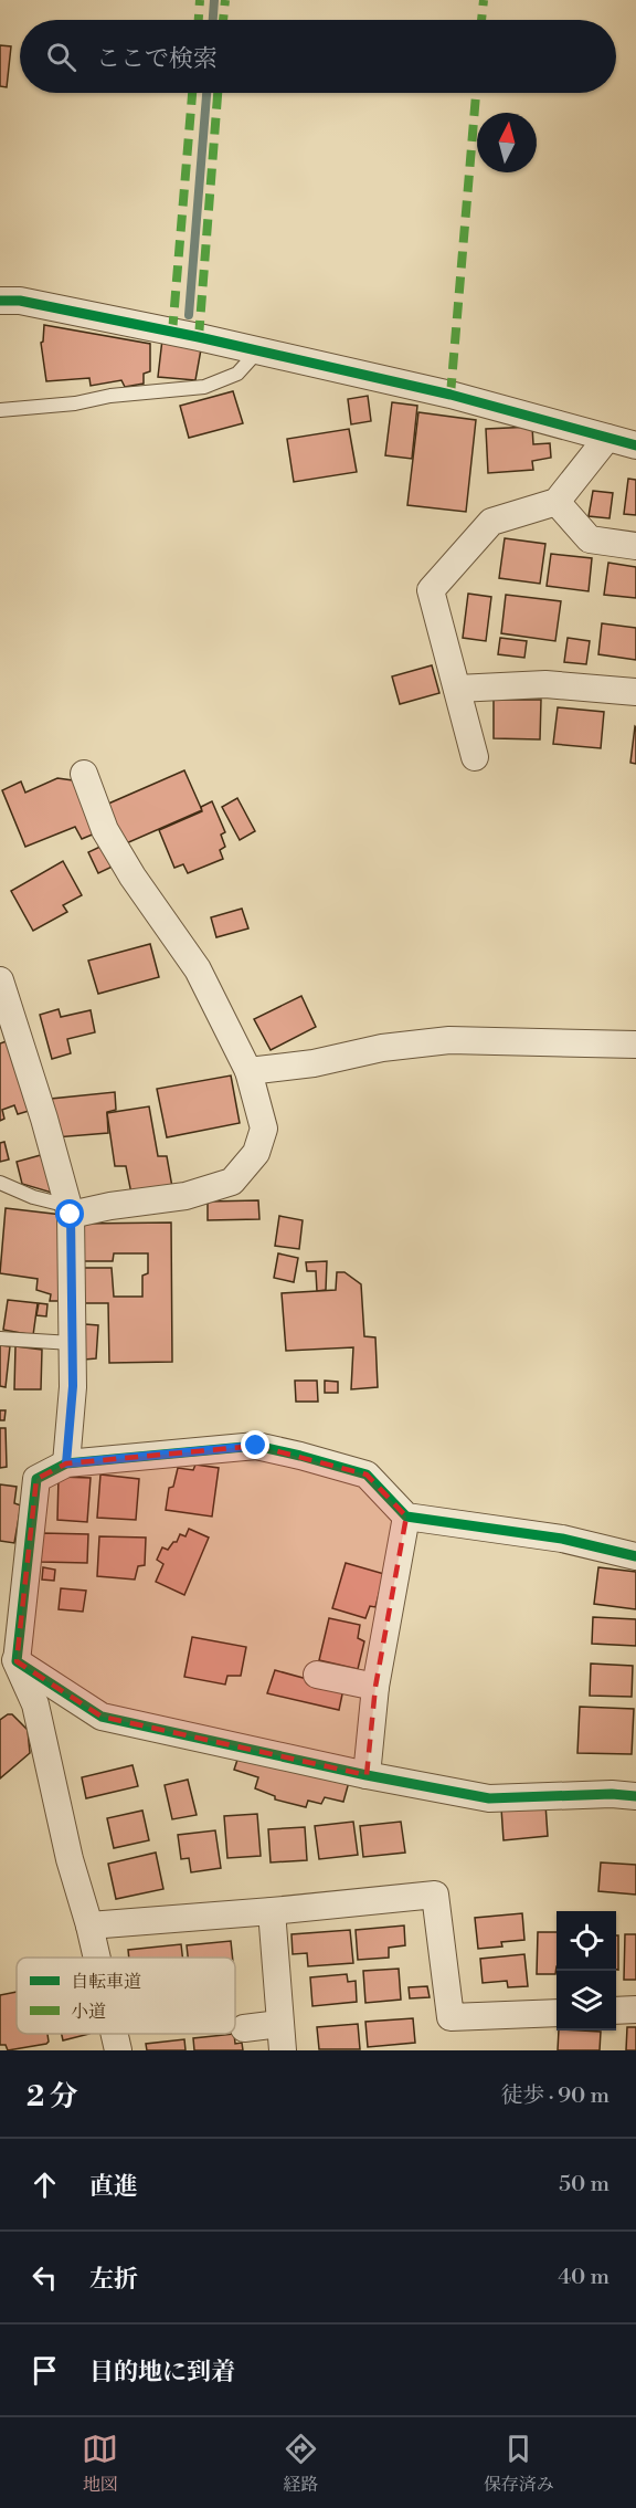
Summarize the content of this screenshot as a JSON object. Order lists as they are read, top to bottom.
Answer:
{
  "legend": ["自転車道", "小道"],
  "north": "top",
  "page": {
    "search": "ここで検索",
    "heading": ["2 分", "徒歩 · 90 m"],
    "list": [
      ["直進", "50 m"],
      ["左折", "40 m"],
      "目的地に到着"
    ],
    "nav": ["地図", "経路", "保存済み"]
  }
}
